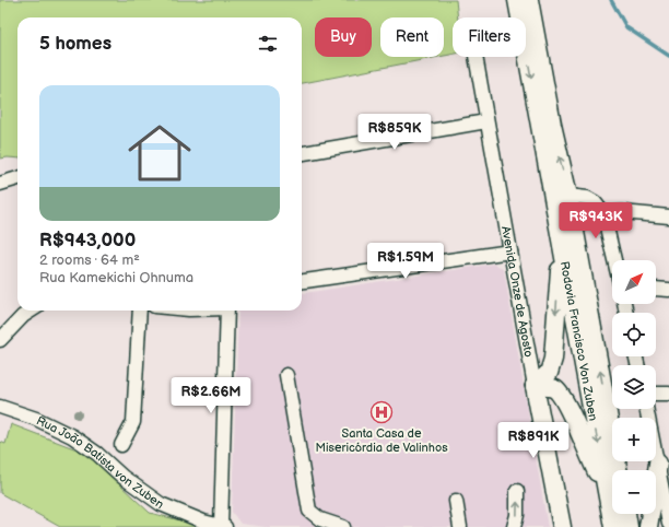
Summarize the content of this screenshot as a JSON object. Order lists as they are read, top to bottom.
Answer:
{
  "streets": {
    "main road": ["Avenida Onze de Agosto", "Rodovia Francisco Von Zuben"],
    "street": ["Rua João Batista von Zuben"]
  },
  "places": {
    "hospital": ["Santa Casa de Misericórdia de Valinhos"]
  },
  "north": "top right",
  "page": {
    "chip": ["Buy", "Rent", "Filters"],
    "heading": "5 homes",
    "list": [
      {
        "name": "R$943,000",
        "note": "2 rooms · 64 m² · Rua Kamekichi Ohnuma"
      }
    ],
    "price": [
      "R$859K",
      "R$943K",
      "R$1.59M",
      "R$2.66M",
      "R$891K"
    ],
    "map_buttons": ["+", "−"]
  }
}
